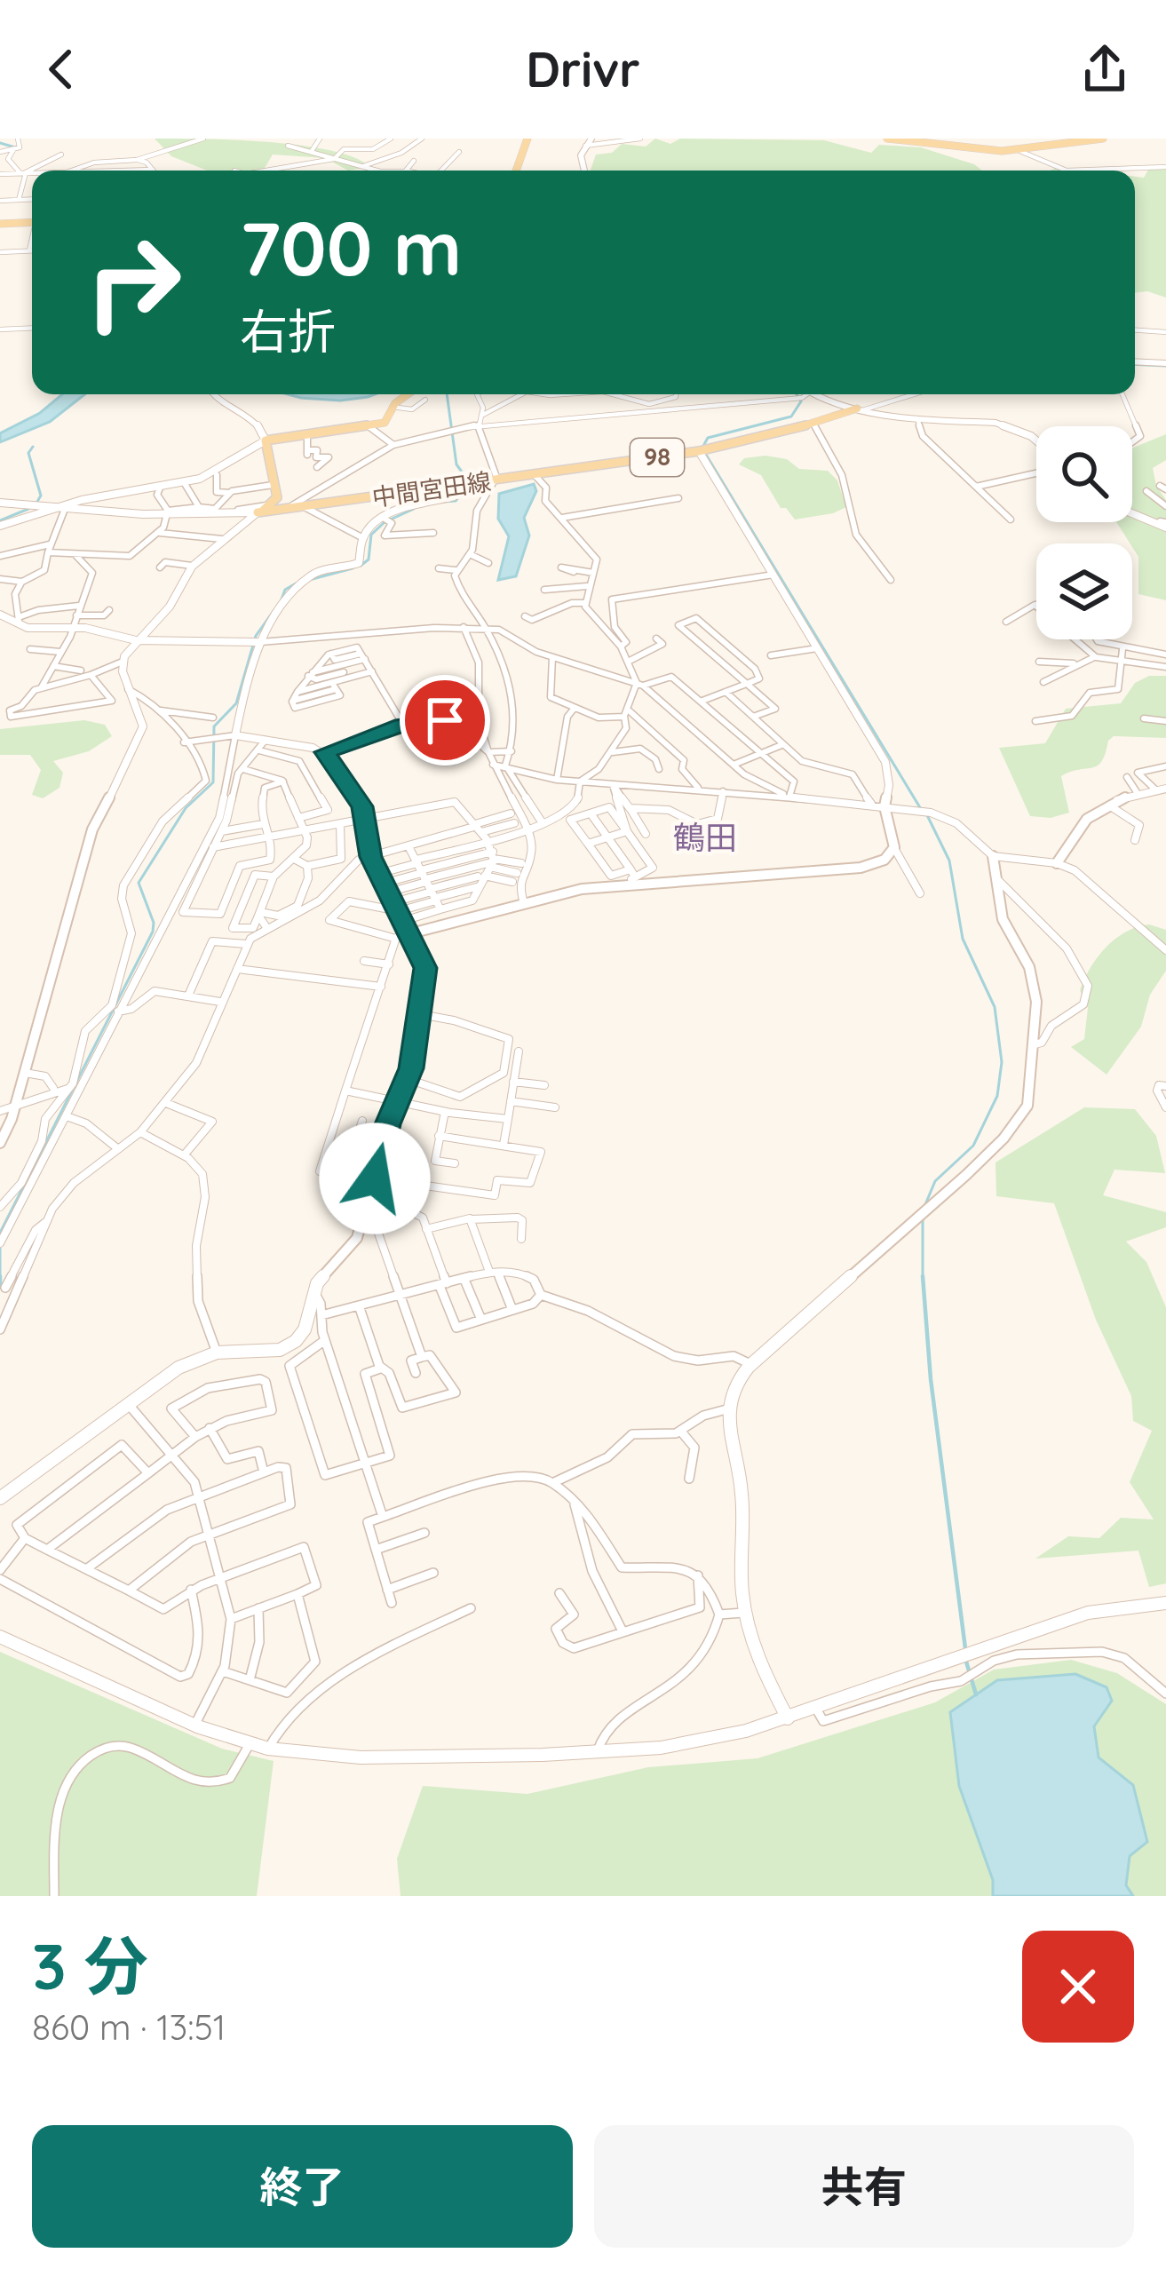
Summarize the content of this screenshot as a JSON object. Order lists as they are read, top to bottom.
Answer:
{
  "streets": {
    "main road": ["98", "中間宮田線"]
  },
  "districts": ["鶴田"],
  "page": {
    "header": "Drivr",
    "turn": ["700 m", "右折"],
    "heading": ["3 分", "860 m · 13:51"],
    "buttons": ["終了", "共有"]
  }
}
